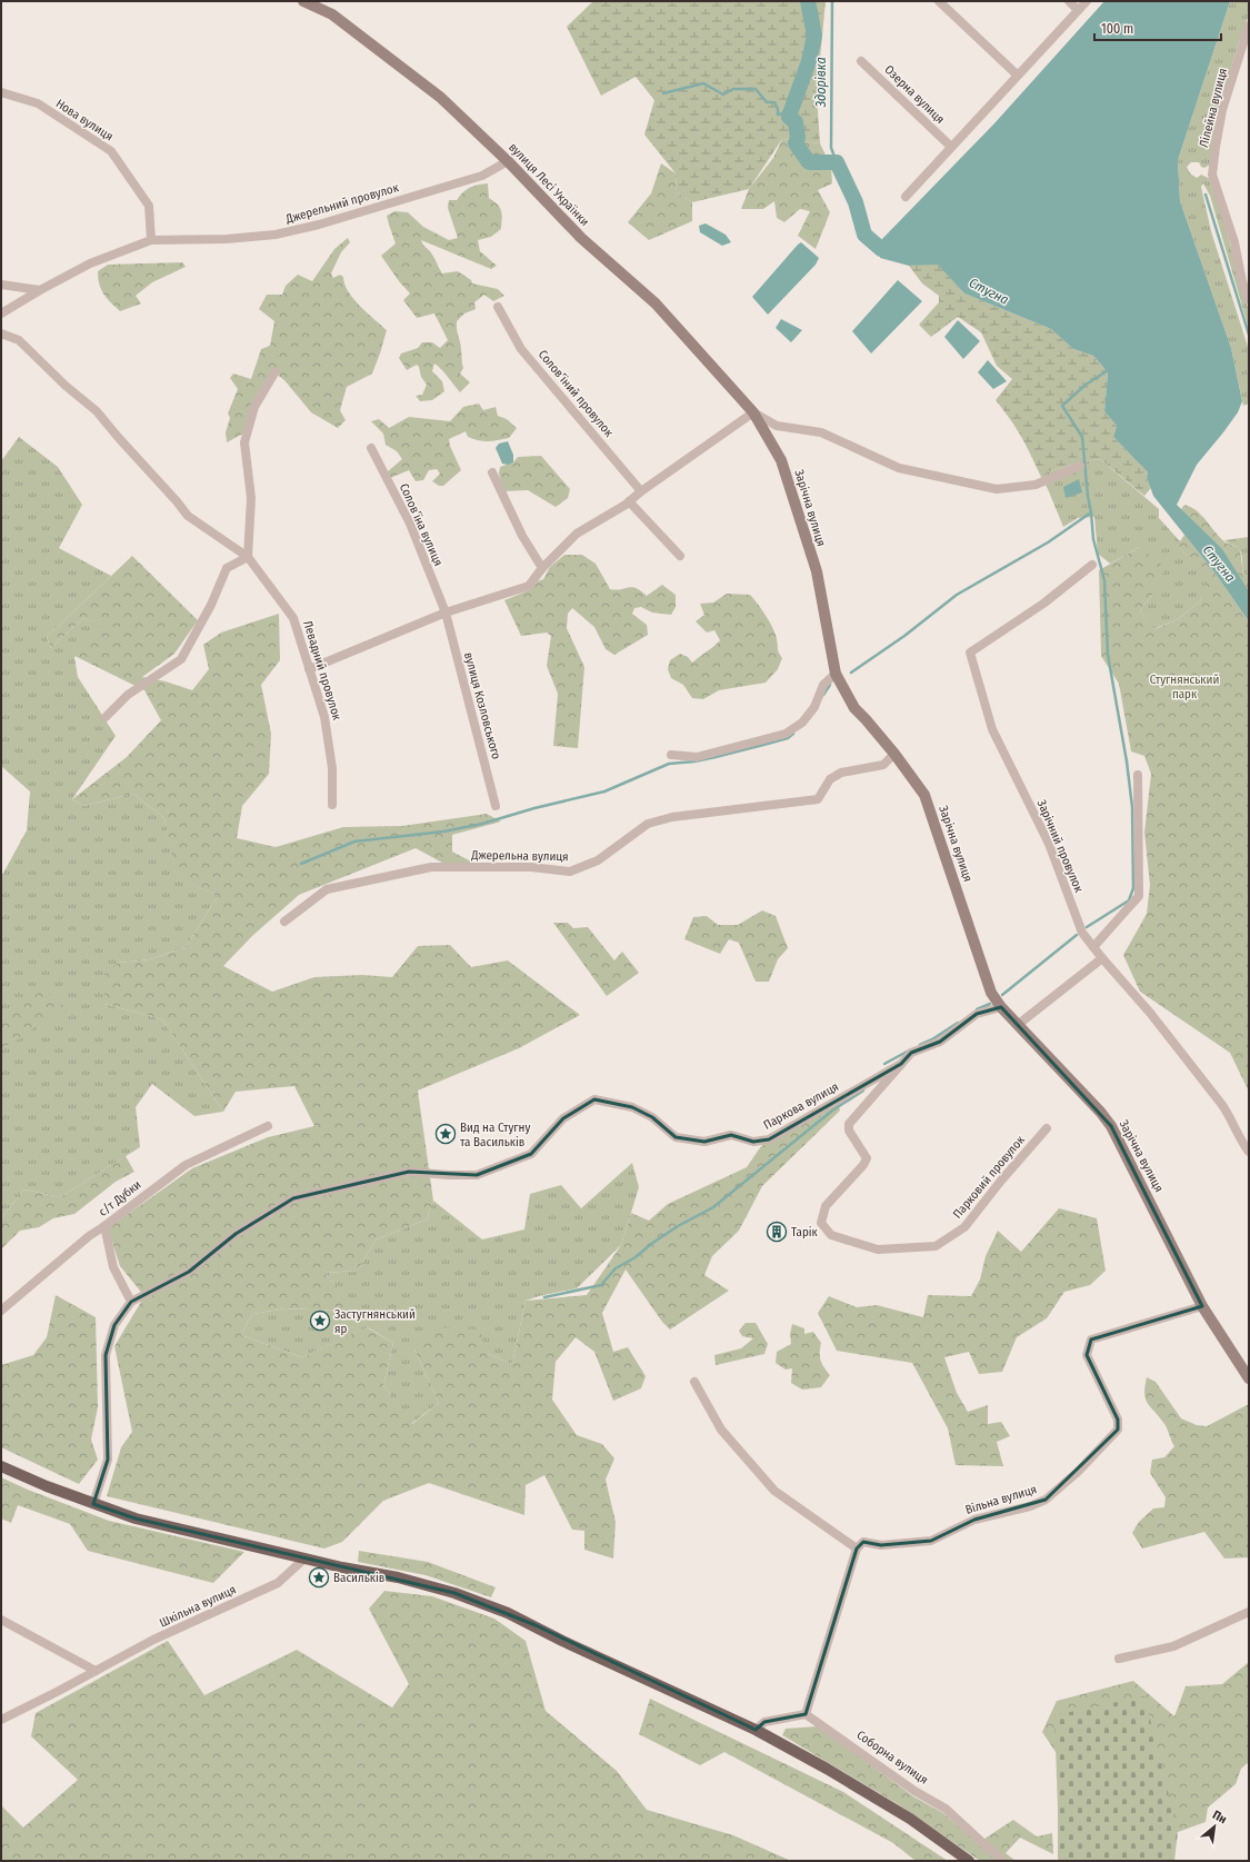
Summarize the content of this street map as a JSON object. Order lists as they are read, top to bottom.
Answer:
{
  "streets": {
    "street": [
      "Озерна вулиця",
      "Лілейна вулиця",
      "Нова вулиця",
      "вулиця Лесі Українки",
      "Джерельний провулок",
      "Соловʼїний провулок",
      "Зарічна вулиця",
      "Соловʼїна вулиця",
      "Левадний провулок",
      "вулиця Козловського",
      "Зарічний провулок",
      "Джерельна вулиця",
      "Паркова вулиця",
      "Парковий провулок",
      "с/т Дубки",
      "Вільна вулиця",
      "Шкільна вулиця",
      "Соборна вулиця"
    ]
  },
  "crossings": [
    ["Нова вулиця", "Джерельний провулок"],
    ["вулиця Лесі Українки", "Джерельний провулок"],
    ["вулиця Лесі Українки", "Зарічна вулиця"],
    ["Зарічна вулиця", "Джерельна вулиця"],
    ["Зарічна вулиця", "Парковий провулок"],
    ["Зарічна вулиця", "Вільна вулиця"],
    ["Соловʼїна вулиця", "вулиця Козловського"],
    ["Паркова вулиця", "Парковий провулок"]
  ],
  "water": ["Здорівка", "Стугна"],
  "parks": ["Стугнянський парк"],
  "places": {
    "place": ["Вид на Стугну та Васильків", "Застугнянський яр", "Васильків"],
    "building": ["Тарік"]
  },
  "scale_bar": "100 m",
  "north": "top right"
}
